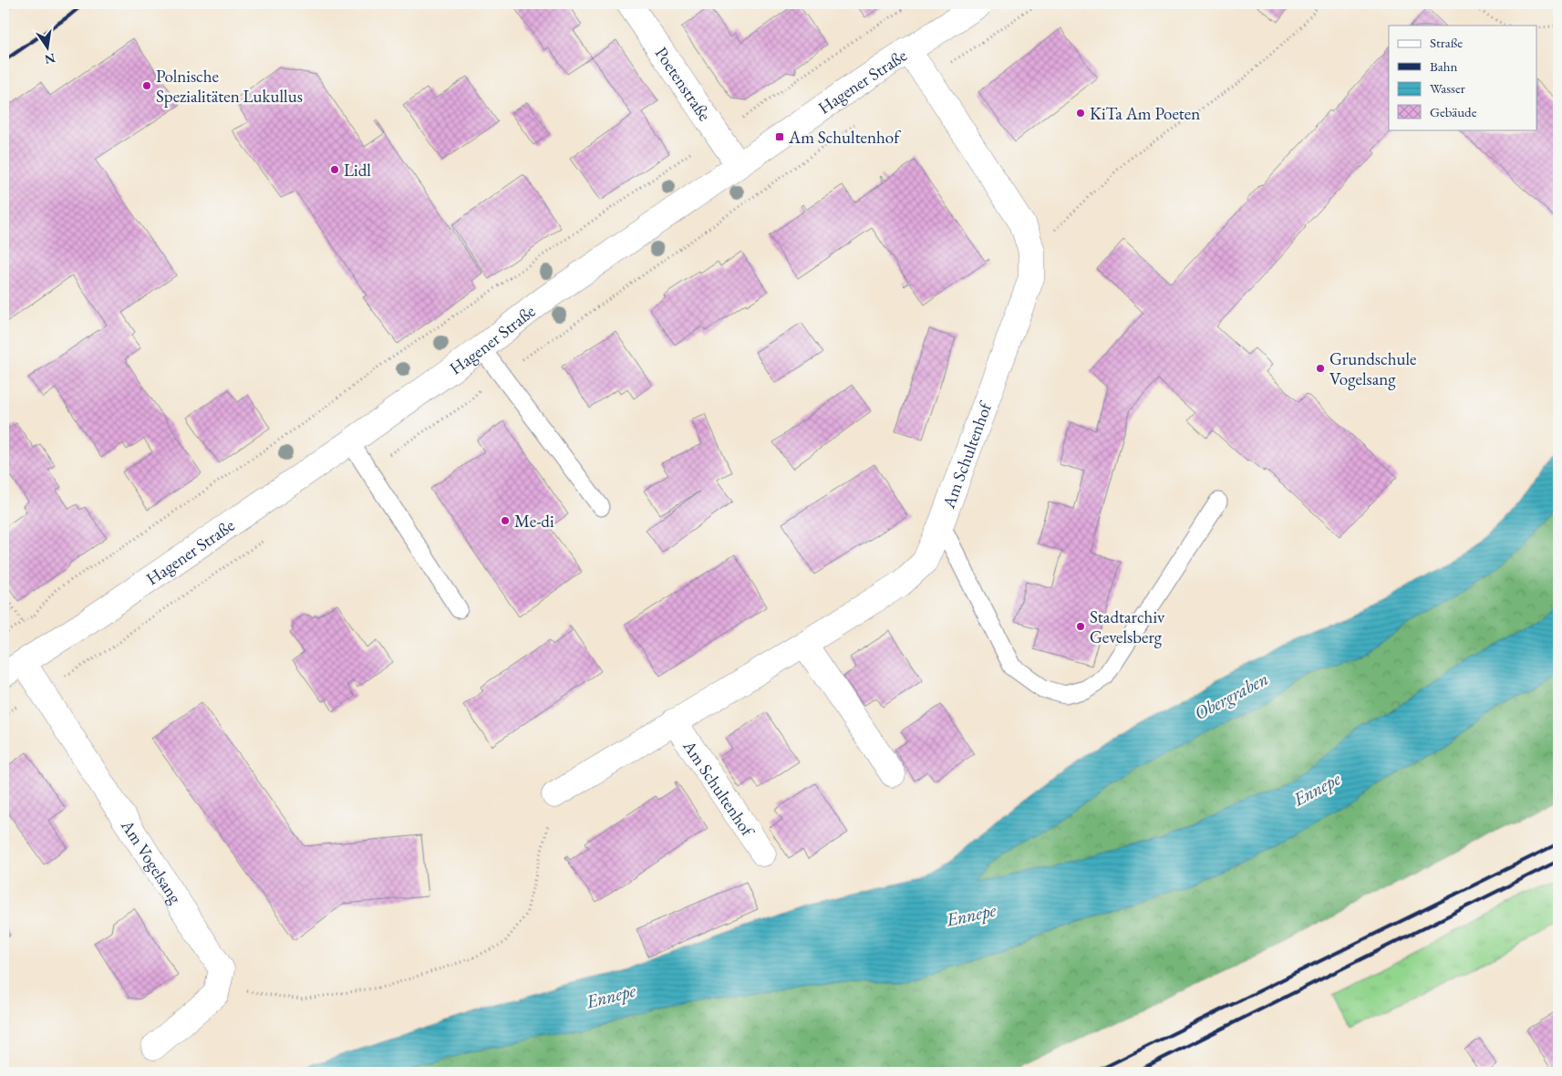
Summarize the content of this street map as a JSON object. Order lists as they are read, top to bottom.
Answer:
{
  "streets": {
    "street": [
      "Hagener Straße",
      "Poetenstraße",
      "Am Schultenhof",
      "Am Vogelsang"
    ]
  },
  "crossings": [
    ["Hagener Straße", "Poetenstraße"],
    ["Hagener Straße", "Am Schultenhof"],
    ["Hagener Straße", "Am Vogelsang"]
  ],
  "water": ["Obergraben", "Ennepe"],
  "places": {
    "other": [
      "Polnische Spezialitäten Lukullus",
      "KiTa Am Poeten",
      "Lidl",
      "Grundschule Vogelsang",
      "Me-di",
      "Stadtarchiv Gevelsberg"
    ],
    "transit": ["Am Schultenhof"]
  },
  "legend": [
    "Straße",
    "Bahn",
    "Wasser",
    "Gebäude"
  ],
  "north": "bottom"
}
